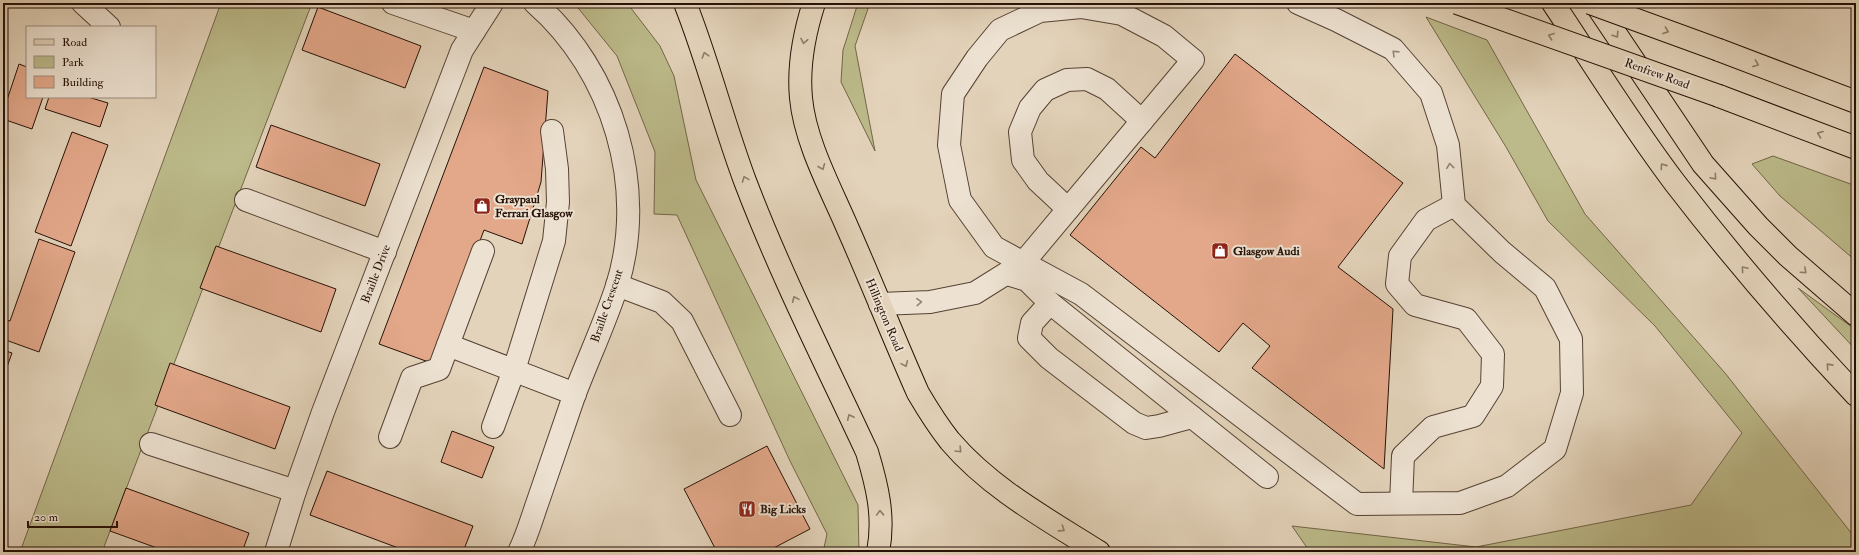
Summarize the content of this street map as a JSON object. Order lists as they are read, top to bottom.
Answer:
{
  "streets": {
    "main road": ["Renfrew Road", "Hillington Road"],
    "street": ["Braille Drive", "Braille Crescent"]
  },
  "places": {
    "shop": ["Graypaul Ferrari Glasgow", "Glasgow Audi"],
    "restaurant": ["Big Licks"]
  },
  "legend": ["Road", "Park", "Building"],
  "scale_bar": "20 m"
}
